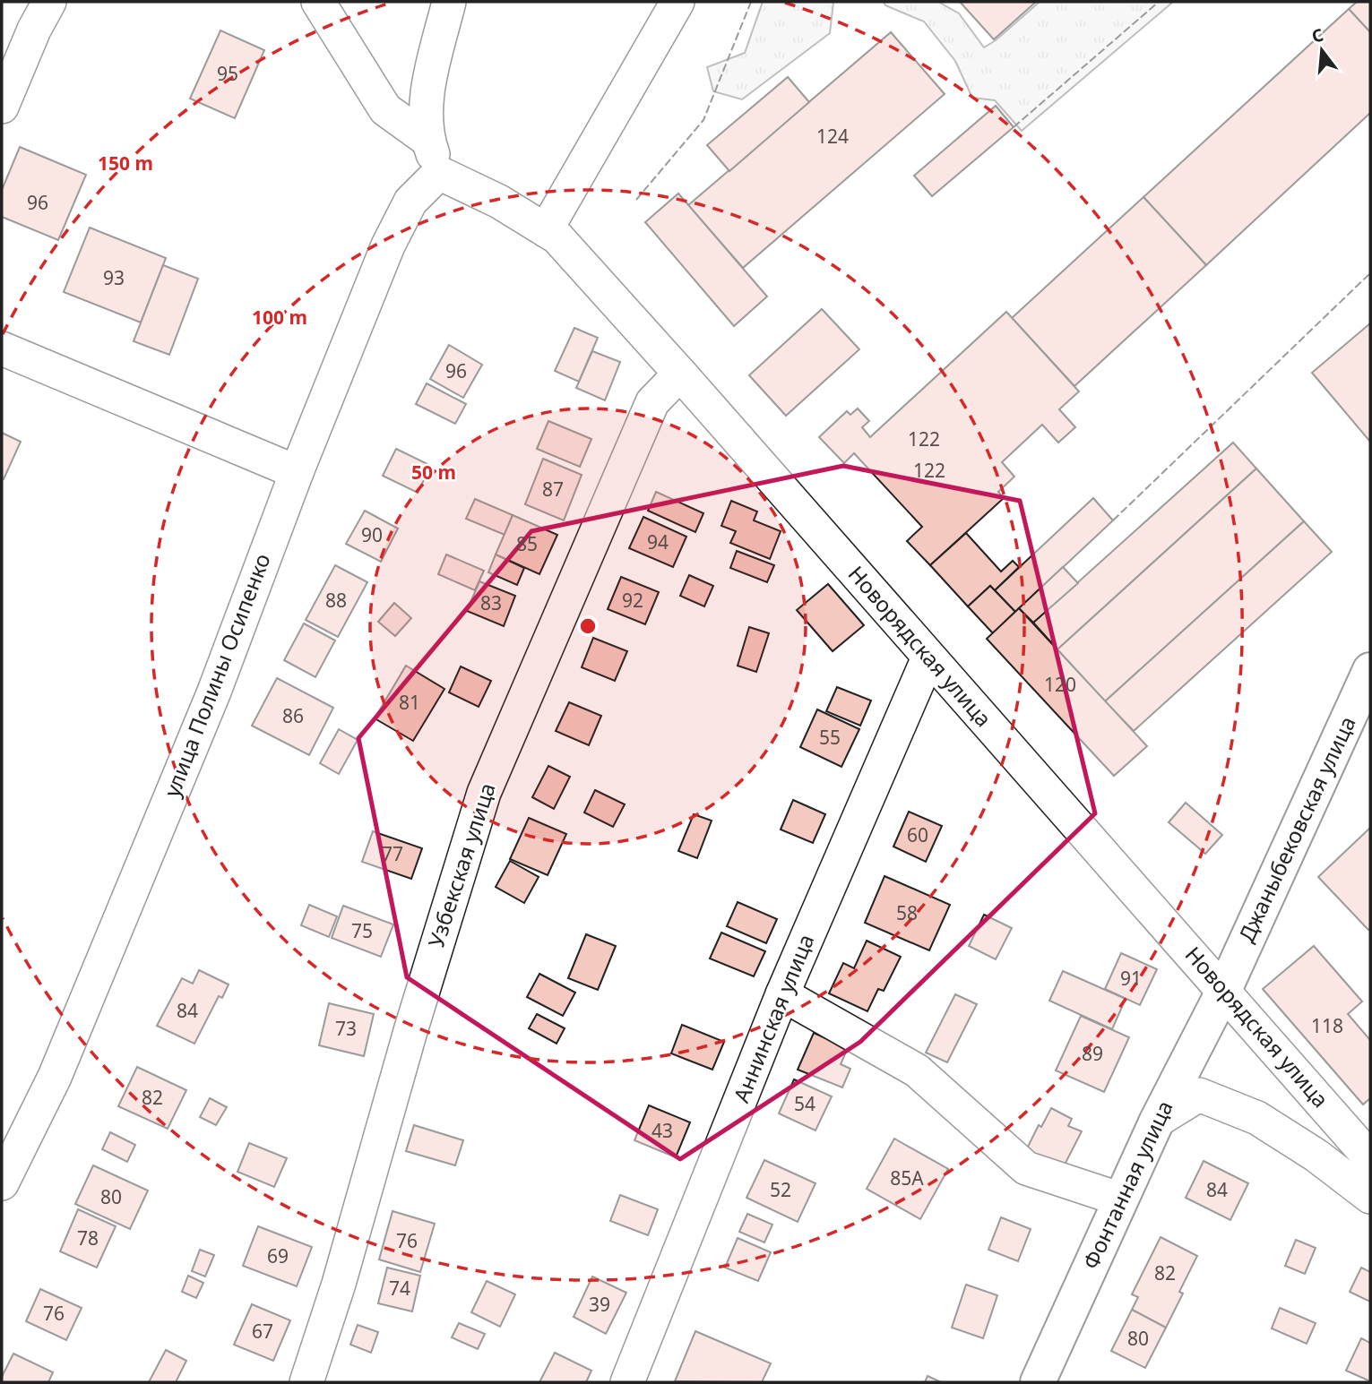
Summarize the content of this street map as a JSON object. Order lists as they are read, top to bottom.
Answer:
{
  "streets": {
    "main road": ["Джаныбековская улица", "Фонтанная улица"],
    "street": [
      "Новорядская улица",
      "улица Полины Осипенко",
      "Узбекская улица",
      "Аннинская улица"
    ]
  },
  "crossings": [
    ["Новорядская улица", "улица Полины Осипенко"],
    ["Новорядская улица", "Джаныбековская улица"],
    ["Новорядская улица", "Узбекская улица"],
    ["Новорядская улица", "Аннинская улица"],
    ["Новорядская улица", "Фонтанная улица"],
    ["Джаныбековская улица", "Фонтанная улица"]
  ],
  "house_numbers": [
    "95",
    "124",
    "96",
    "93",
    "96",
    "122",
    "122",
    "87",
    "90",
    "94",
    "85",
    "88",
    "92",
    "83",
    "120",
    "81",
    "86",
    "55",
    "60",
    "77",
    "58",
    "75",
    "91",
    "84",
    "118",
    "73",
    "89",
    "82",
    "54",
    "43",
    "85А",
    "52",
    "84",
    "80",
    "78",
    "76",
    "69",
    "82",
    "74",
    "39",
    "76",
    "67",
    "80"
  ],
  "north": "top",
  "rings": ["150 m", "100 m", "50 m"]
}
